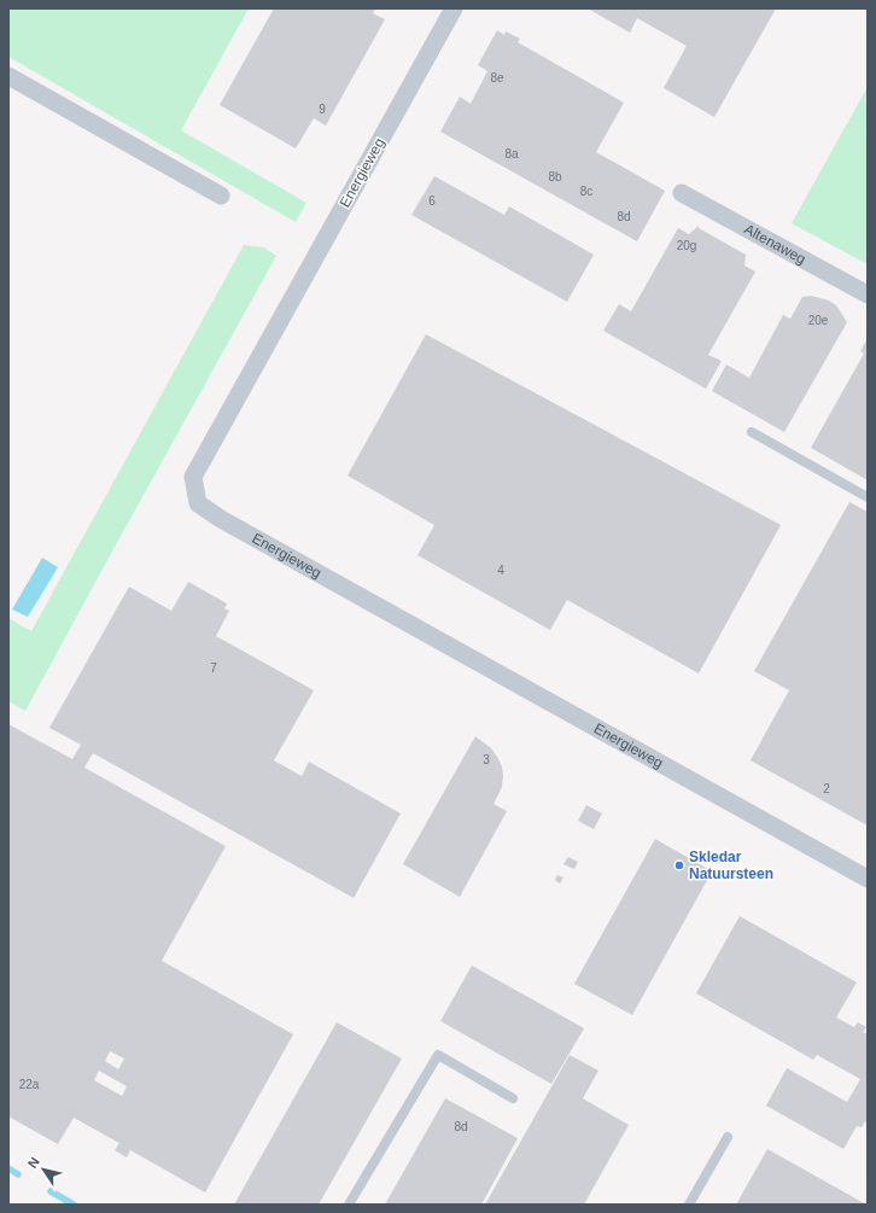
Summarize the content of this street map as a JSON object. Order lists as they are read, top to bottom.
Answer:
{
  "streets": {
    "street": ["Energieweg", "Altenaweg"]
  },
  "places": ["Skledar Natuursteen"],
  "house_numbers": [
    "8e",
    "9",
    "8a",
    "8b",
    "8c",
    "6",
    "8d",
    "20g",
    "20e",
    "4",
    "7",
    "3",
    "2",
    "22a",
    "8d"
  ],
  "north": "top left"
}
